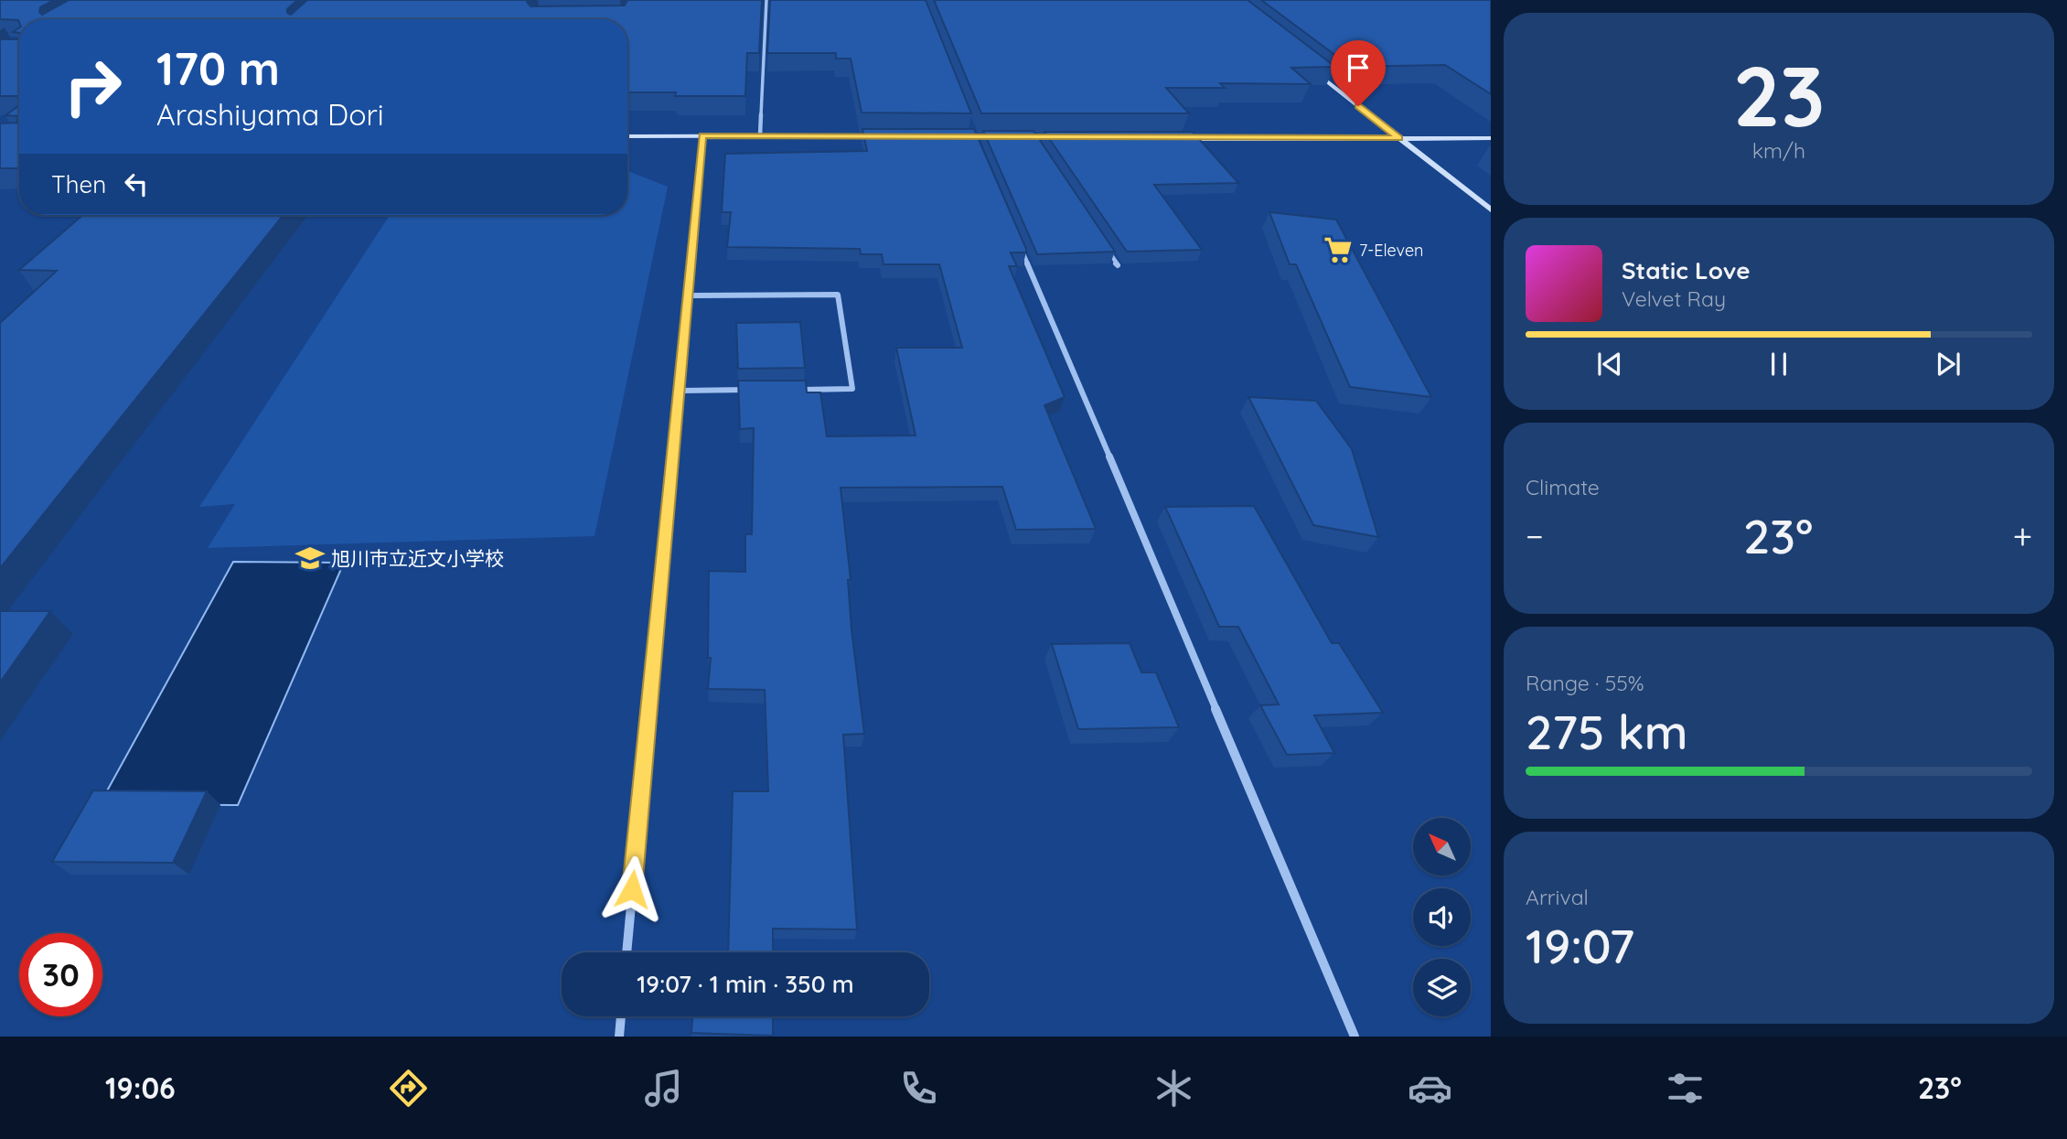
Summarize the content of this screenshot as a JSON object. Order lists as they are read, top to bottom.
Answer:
{
  "places": {
    "supermarket": ["7-Eleven"],
    "school or university": ["旭川市立近文小学校"]
  },
  "north": "top left",
  "page": {
    "tile": [
      ["23", "km/h"],
      "Climate",
      ["Range · 55%", "275 km"],
      ["Arrival", "19:07"]
    ],
    "turn": ["170 m", "Arashiyama Dori"],
    "then": "Then",
    "song": ["Static Love", "Velvet Ray"],
    "heat": ["−", "23°", "+"],
    "limit": "30",
    "trip": "19:07 · 1 min · 350 m",
    "tabs": ["19:06", "23°"]
  }
}
